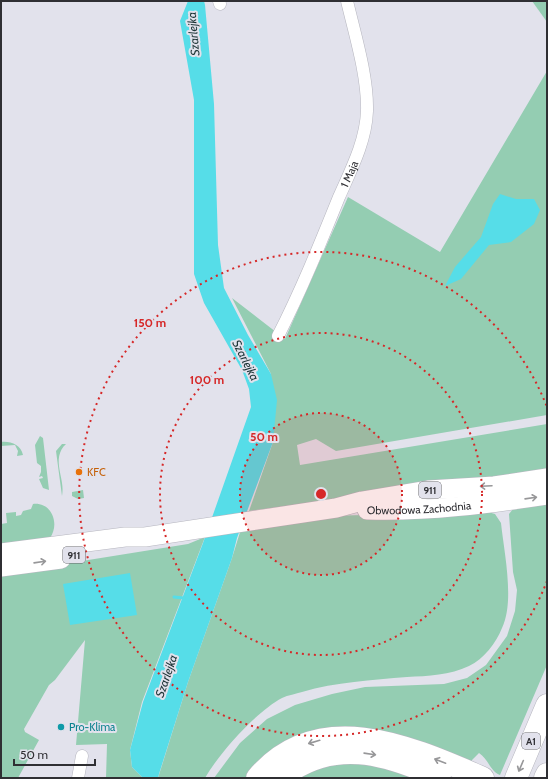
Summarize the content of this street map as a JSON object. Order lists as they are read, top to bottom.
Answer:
{
  "streets": {
    "highway": ["A1"],
    "main road": ["911", "Obwodowa Zachodnia"],
    "street": ["1 Maja"]
  },
  "crossings": [
    ["911", "Obwodowa Zachodnia"]
  ],
  "water": ["Szarlejka"],
  "places": ["KFC", "Pro-Klima"],
  "scale_bar": "50 m",
  "rings": ["150 m", "100 m", "50 m"]
}
